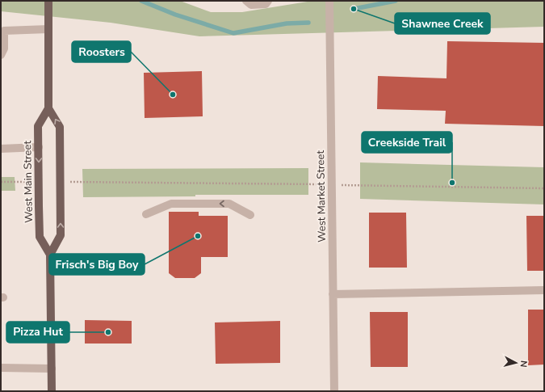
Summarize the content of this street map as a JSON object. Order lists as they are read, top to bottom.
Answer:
{
  "streets": {
    "main road": ["West Main Street"],
    "street": ["West Market Street"]
  },
  "places": [
    "Shawnee Creek",
    "Roosters",
    "Creekside Trail",
    "Frisch's Big Boy",
    "Pizza Hut"
  ],
  "north": "right"
}
